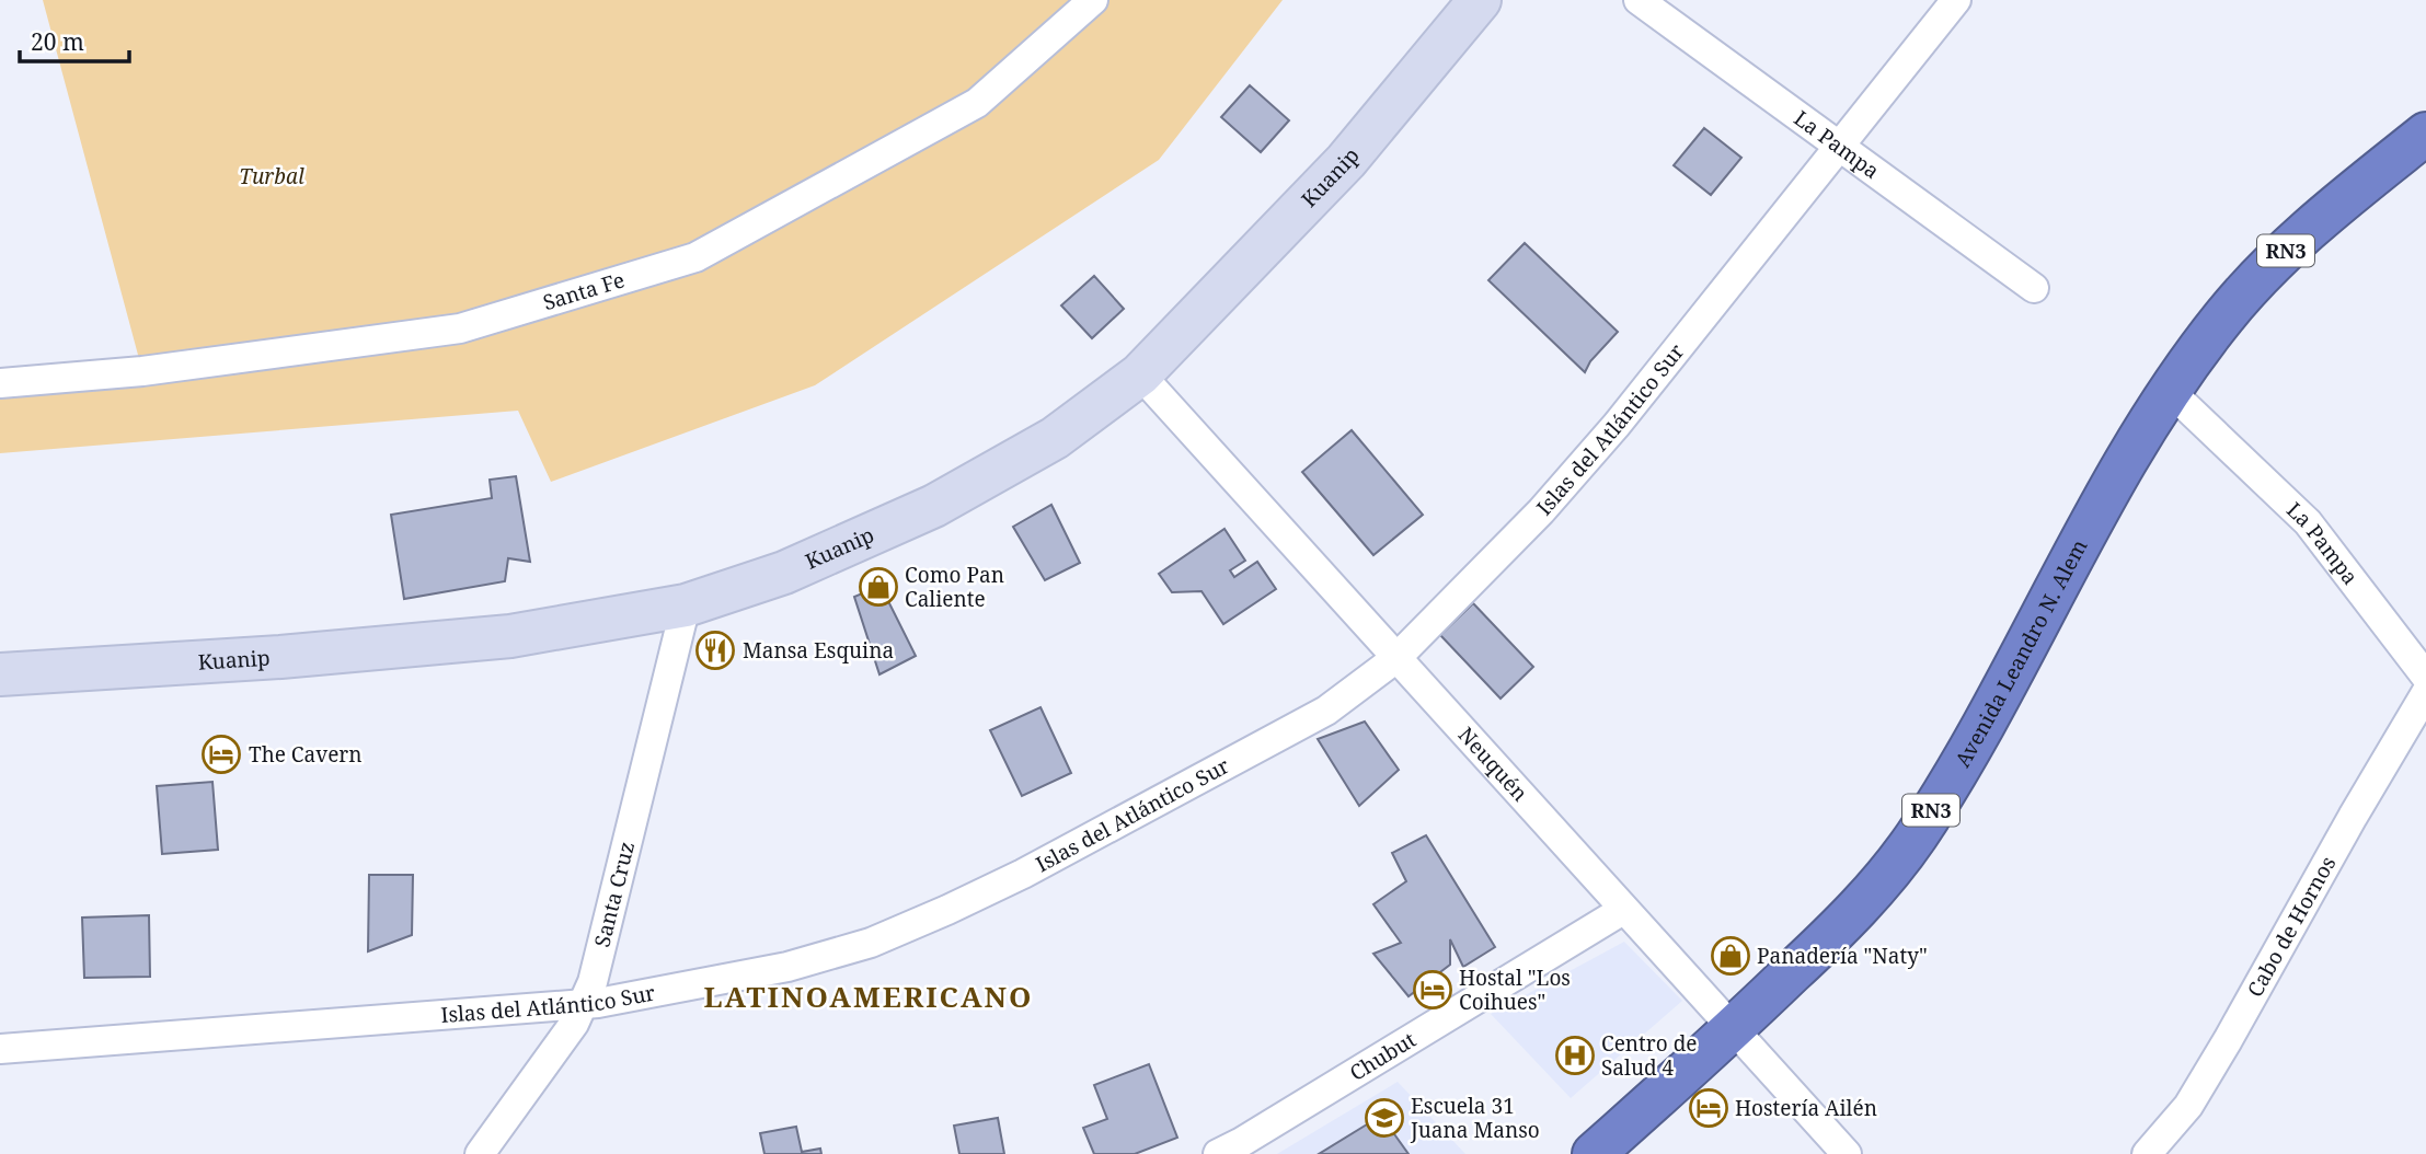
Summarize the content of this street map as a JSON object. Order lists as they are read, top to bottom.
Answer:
{
  "streets": {
    "highway": ["RN3", "Avenida Leandro N. Alem"],
    "main road": ["Kuanip"],
    "street": [
      "La Pampa",
      "Santa Fe",
      "Islas del Atlántico Sur",
      "Neuquén",
      "Santa Cruz",
      "Cabo de Hornos",
      "Chubut"
    ]
  },
  "crossings": [
    ["La Pampa", "Islas del Atlántico Sur"],
    ["La Pampa", "Avenida Leandro N. Alem"],
    ["Kuanip", "Neuquén"],
    ["Kuanip", "Santa Cruz"],
    ["Islas del Atlántico Sur", "Neuquén"],
    ["Islas del Atlántico Sur", "Santa Cruz"],
    ["Avenida Leandro N. Alem", "Neuquén"],
    ["Neuquén", "Chubut"]
  ],
  "districts": ["LATINOAMERICANO"],
  "parks": ["Turbal"],
  "places": {
    "shop": ["Como Pan Caliente", "Panadería \"Naty\""],
    "restaurant": ["Mansa Esquina"],
    "hotel": ["The Cavern", "Hostal \"Los Coihues\"", "Hostería Ailén"],
    "hospital": ["Centro de Salud 4"],
    "school or university": ["Escuela 31 Juana Manso"]
  },
  "scale_bar": "20 m"
}
